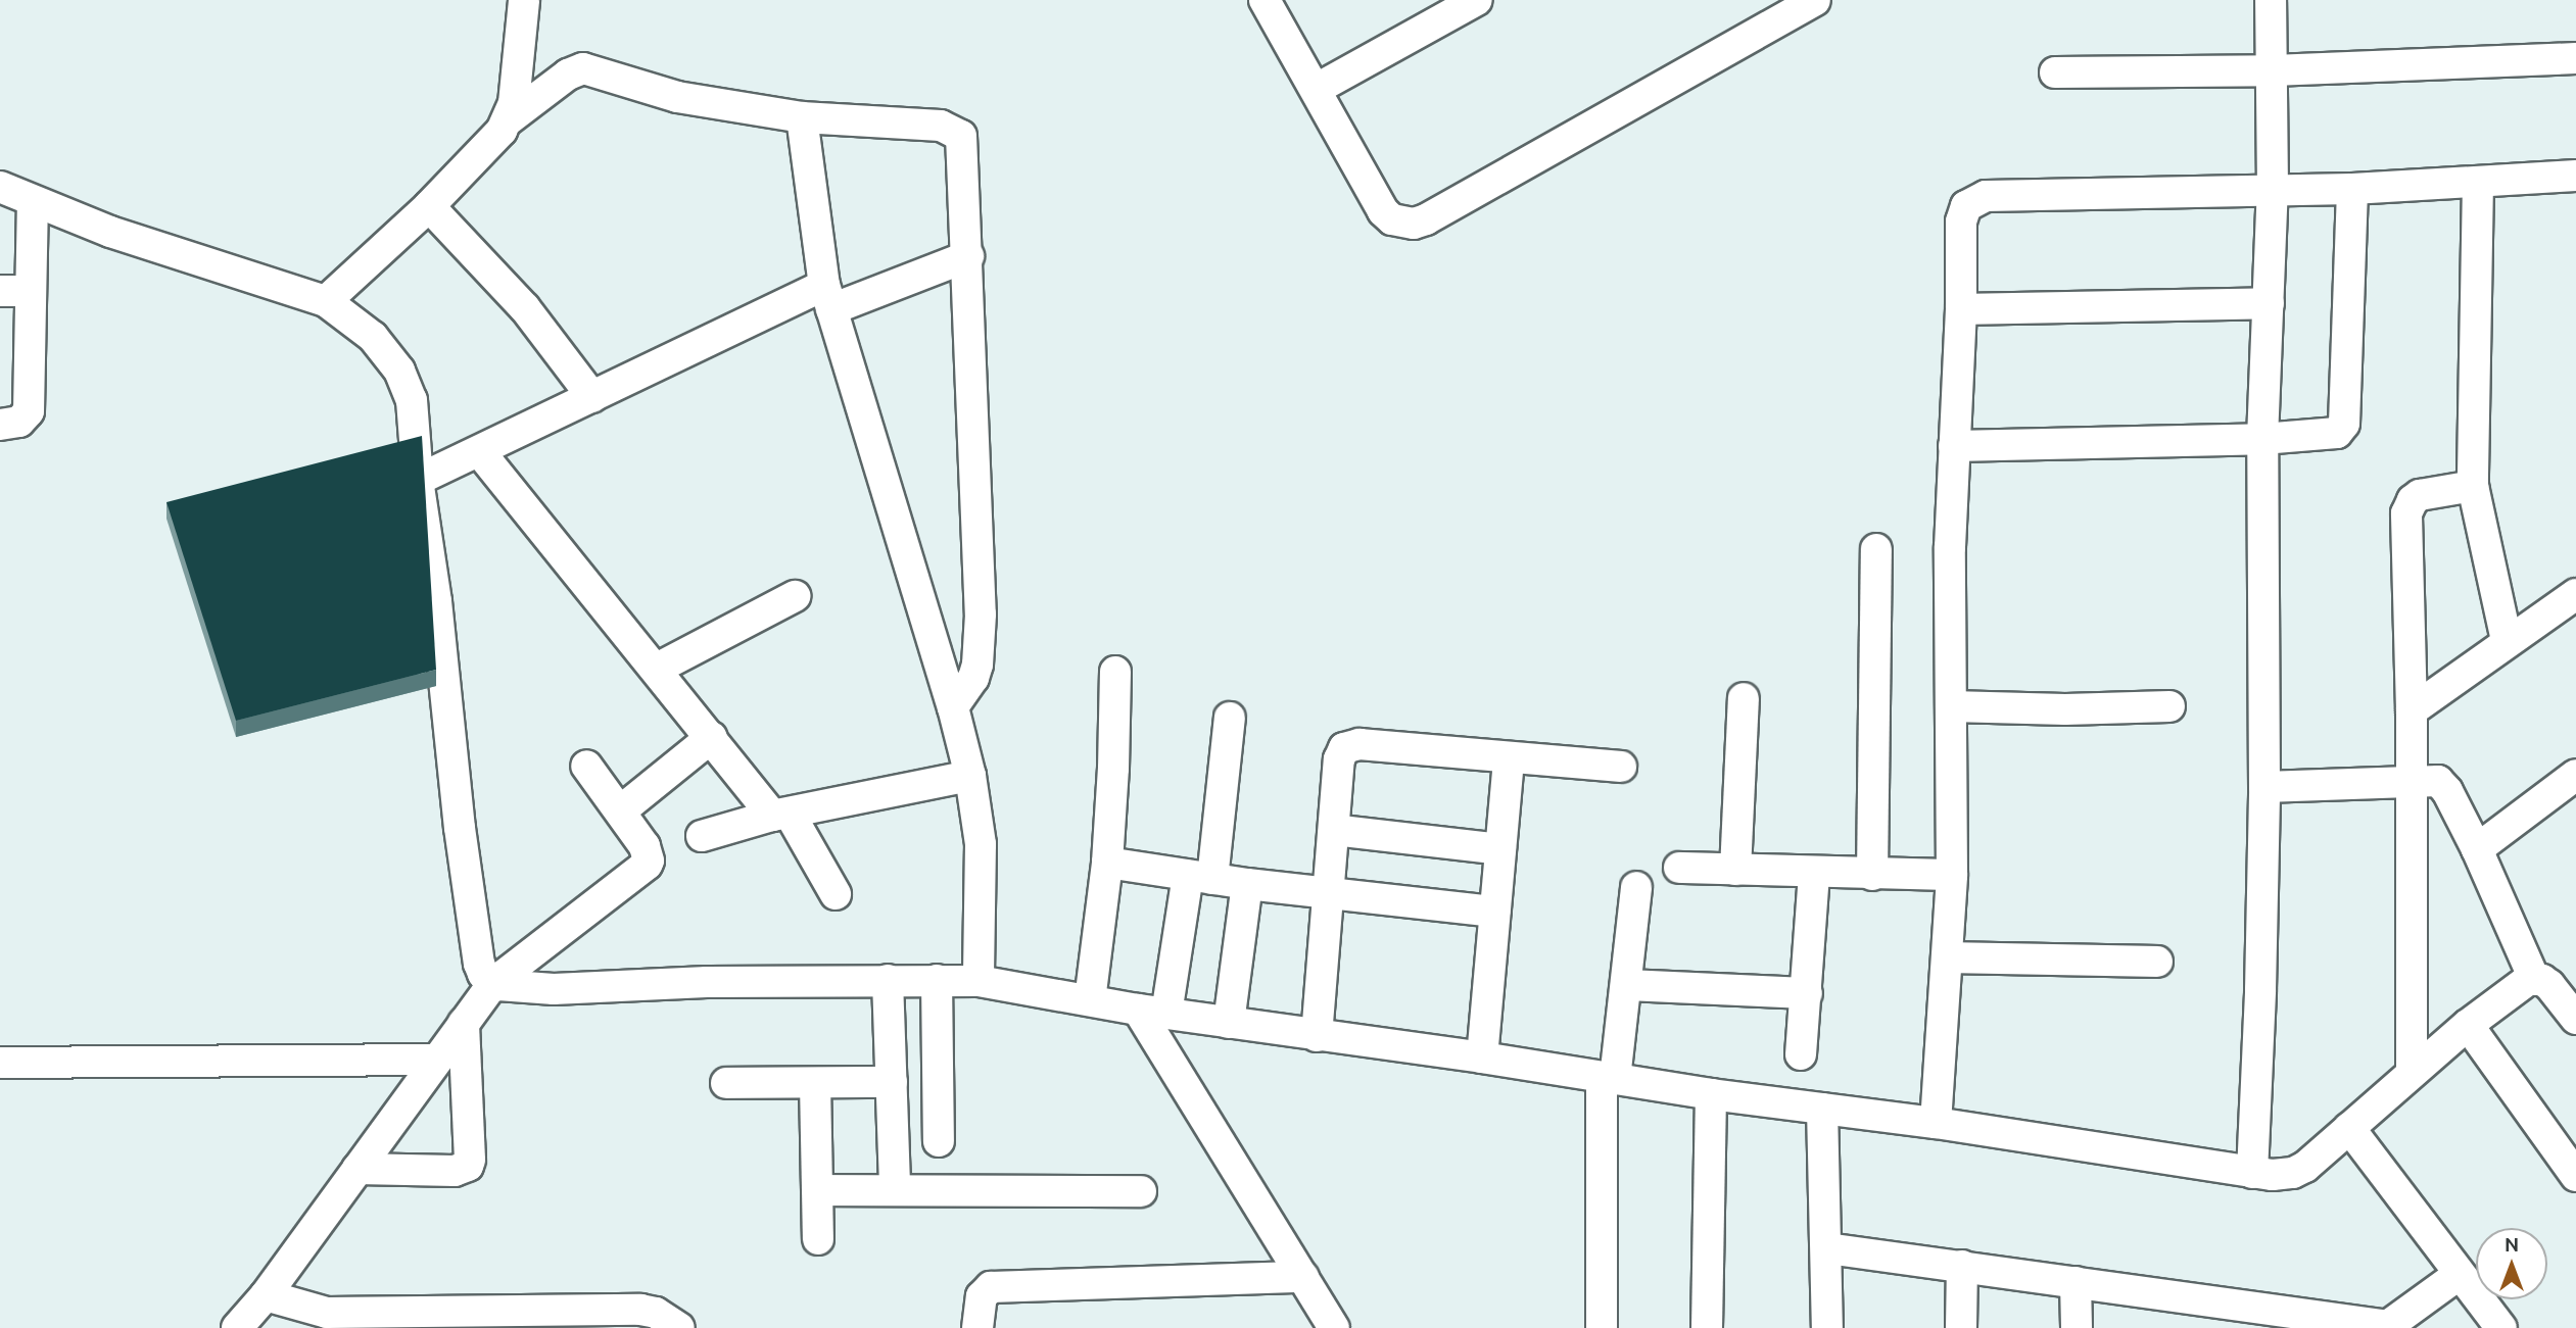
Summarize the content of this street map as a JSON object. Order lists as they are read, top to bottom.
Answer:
{
  "north": "top"
}
